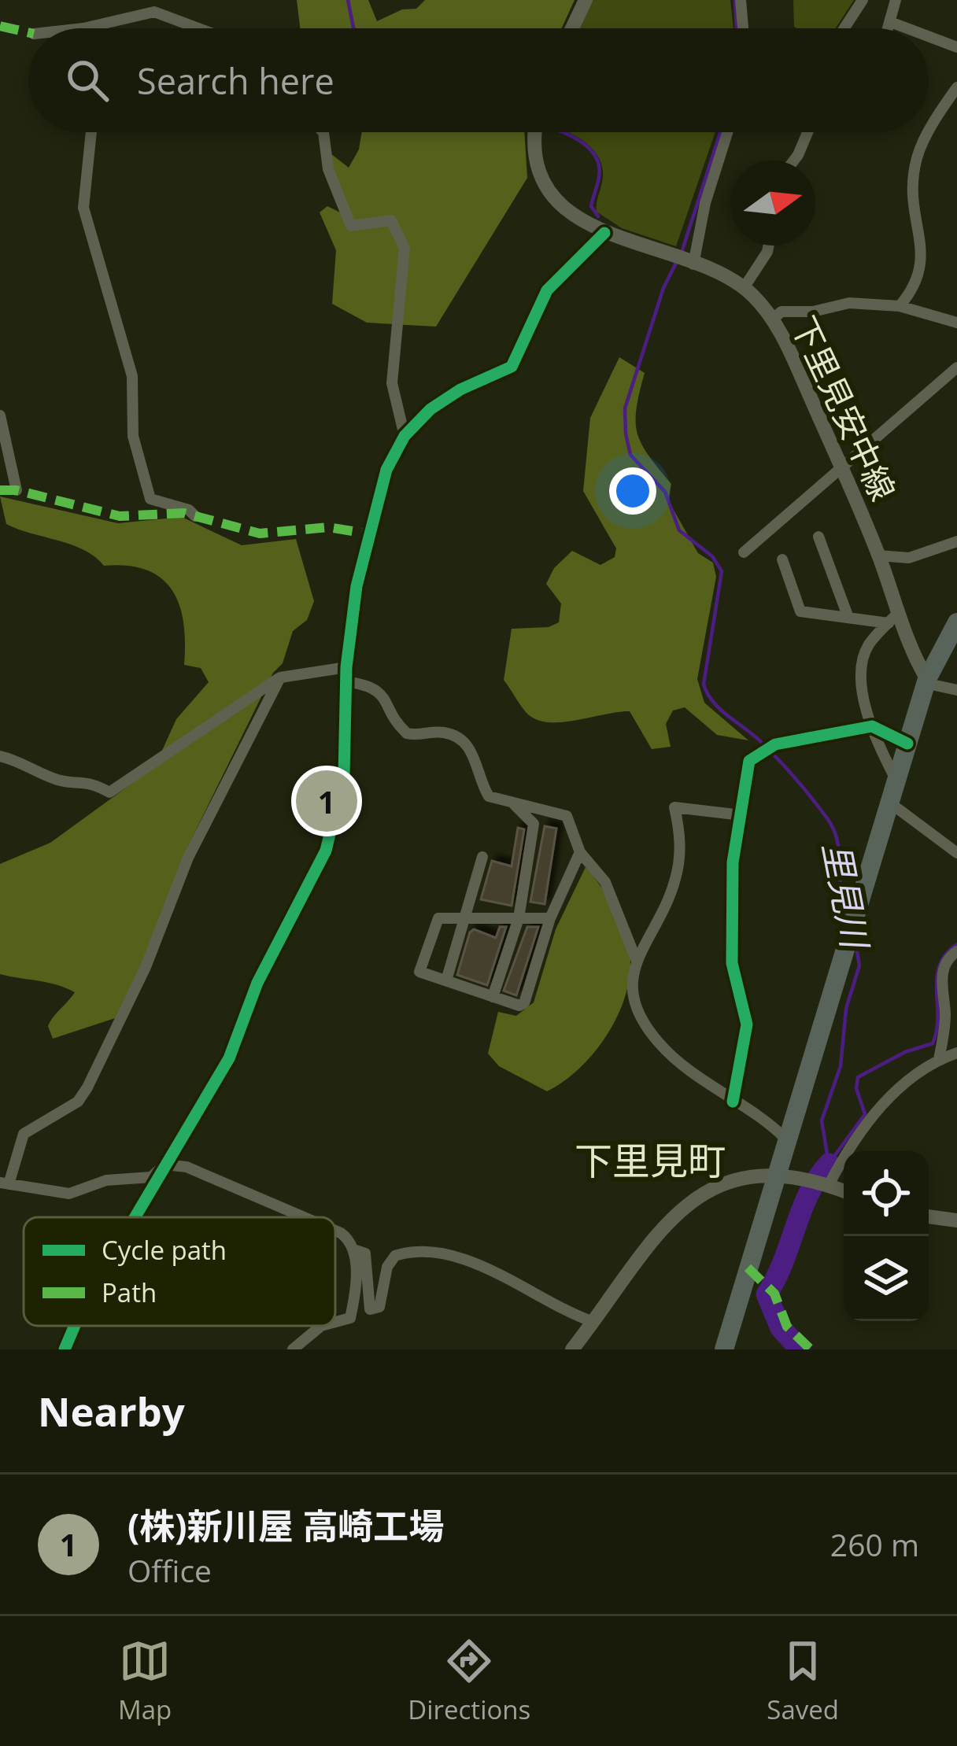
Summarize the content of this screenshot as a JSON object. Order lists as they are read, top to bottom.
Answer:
{
  "streets": {
    "main road": ["下里見安中線"]
  },
  "districts": ["下里見町"],
  "water": ["里見川"],
  "legend": ["Cycle path", "Path"],
  "north": "right",
  "page": {
    "search": "Search here",
    "pins": "1",
    "heading": "Nearby",
    "list": [
      {
        "mark": "1",
        "name": "(株)新川屋 高崎工場",
        "note": "Office",
        "value": "260 m"
      }
    ],
    "nav": ["Map", "Directions", "Saved"]
  }
}
